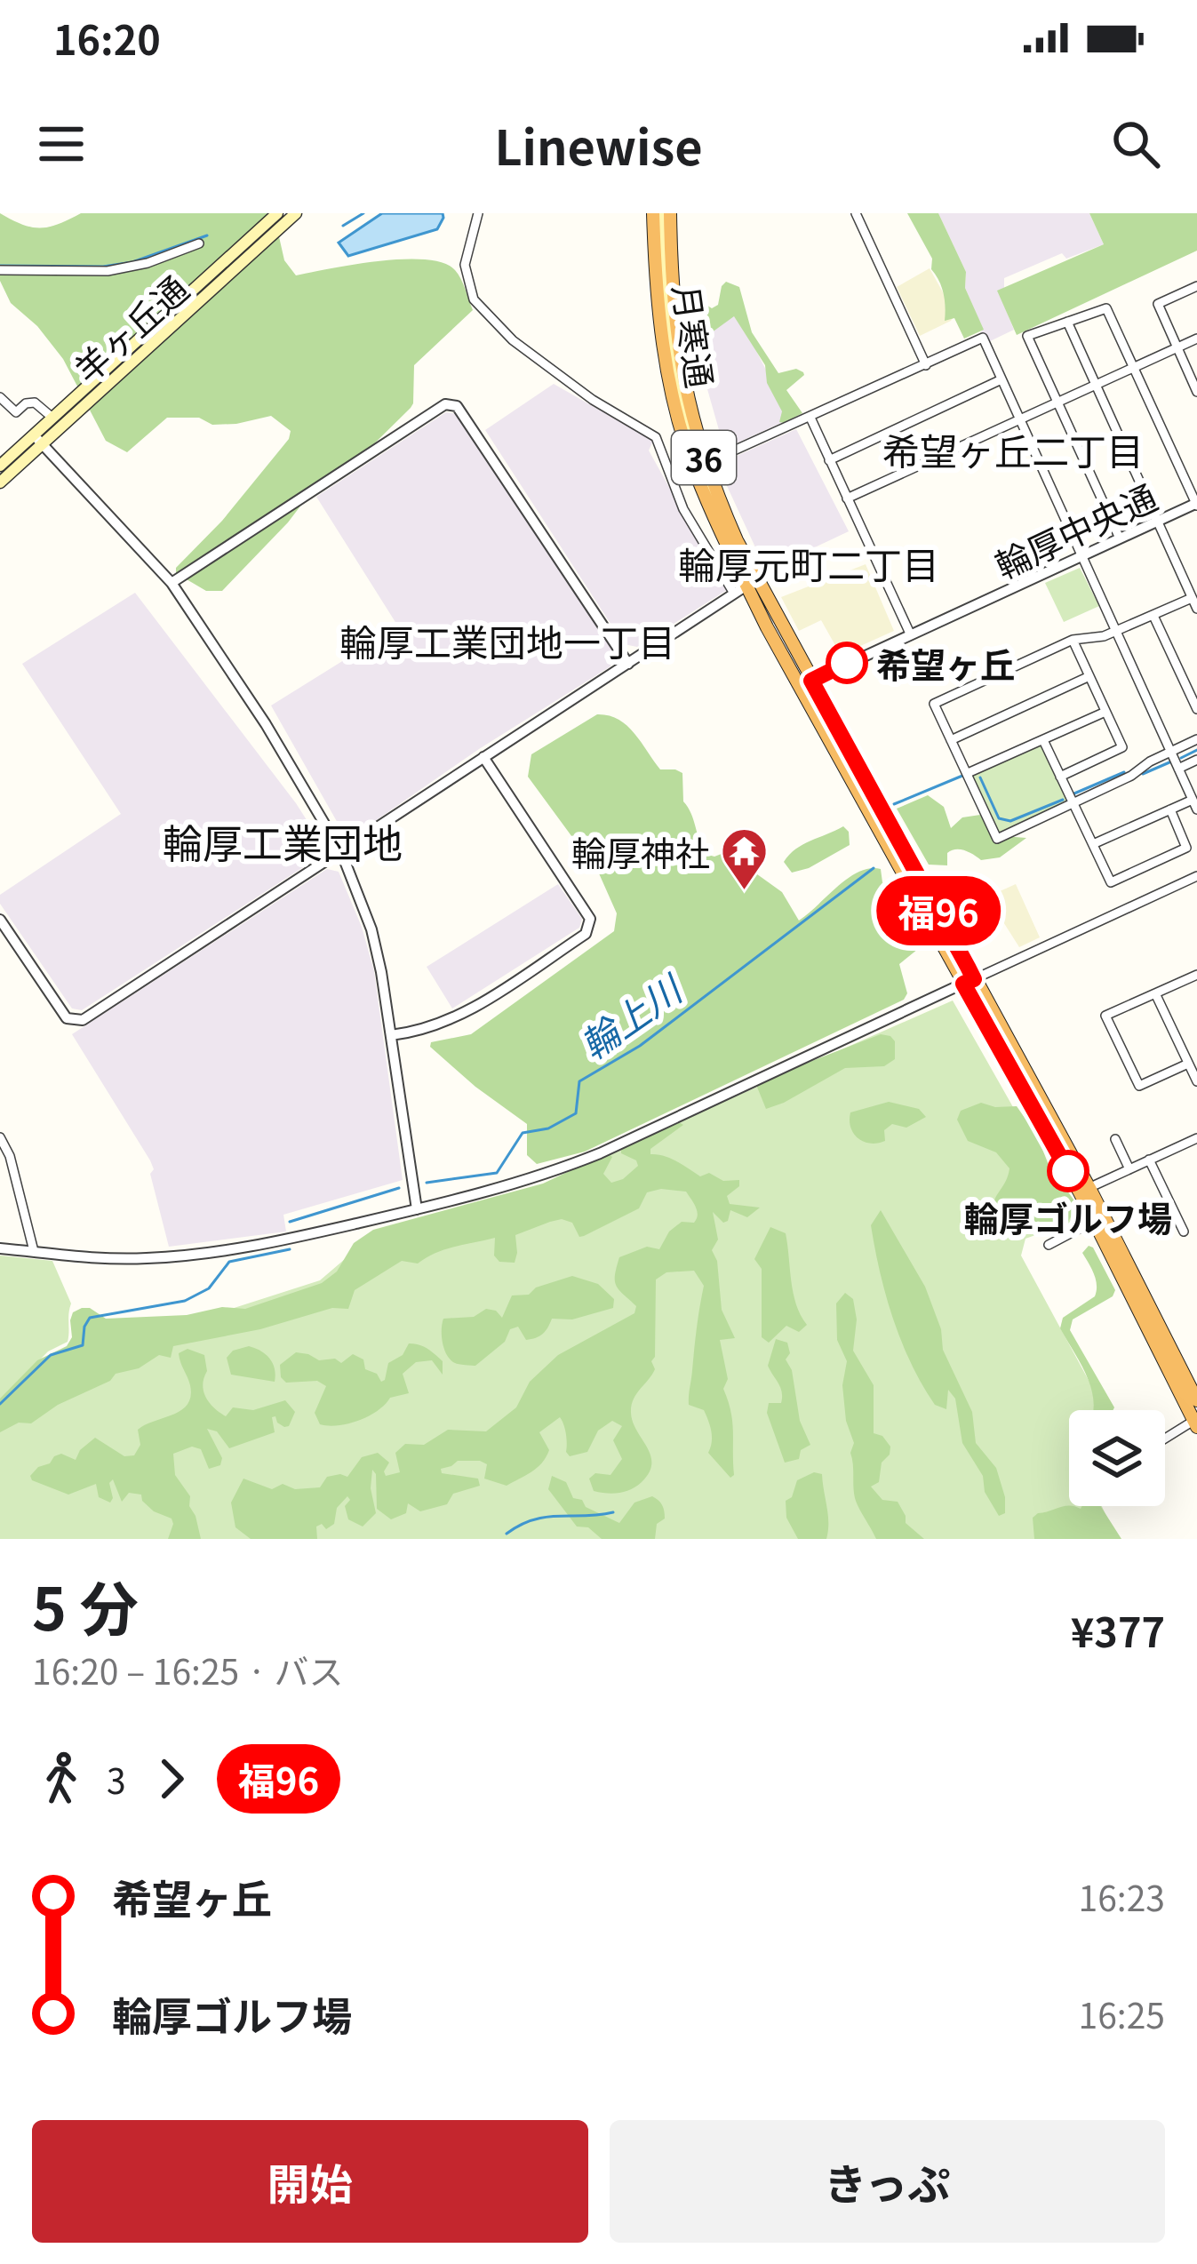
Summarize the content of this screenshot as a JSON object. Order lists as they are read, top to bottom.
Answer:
{
  "streets": {
    "highway": ["月寒通", "36"],
    "main road": ["羊ヶ丘通"],
    "street": ["輪厚中央通"]
  },
  "crossings": [
    ["月寒通", "輪厚中央通"]
  ],
  "districts": [
    "希望ヶ丘二丁目",
    "輪厚元町二丁目",
    "輪厚工業団地一丁目",
    "輪厚工業団地"
  ],
  "water": ["輪上川"],
  "places": {
    "other": ["希望ヶ丘", "輪厚ゴルフ場"],
    "temple": ["輪厚神社"]
  },
  "lines": ["bus line 福96"],
  "page": {
    "status": "16:20",
    "header": "Linewise",
    "on_map": "福96",
    "heading": ["5 分", "16:20 – 16:25 · バス", "¥377"],
    "legs": ["3", "福96"],
    "list": [
      {
        "name": "希望ヶ丘",
        "value": "16:23"
      },
      {
        "name": "輪厚ゴルフ場",
        "value": "16:25"
      }
    ],
    "buttons": ["開始", "きっぷ"]
  }
}
